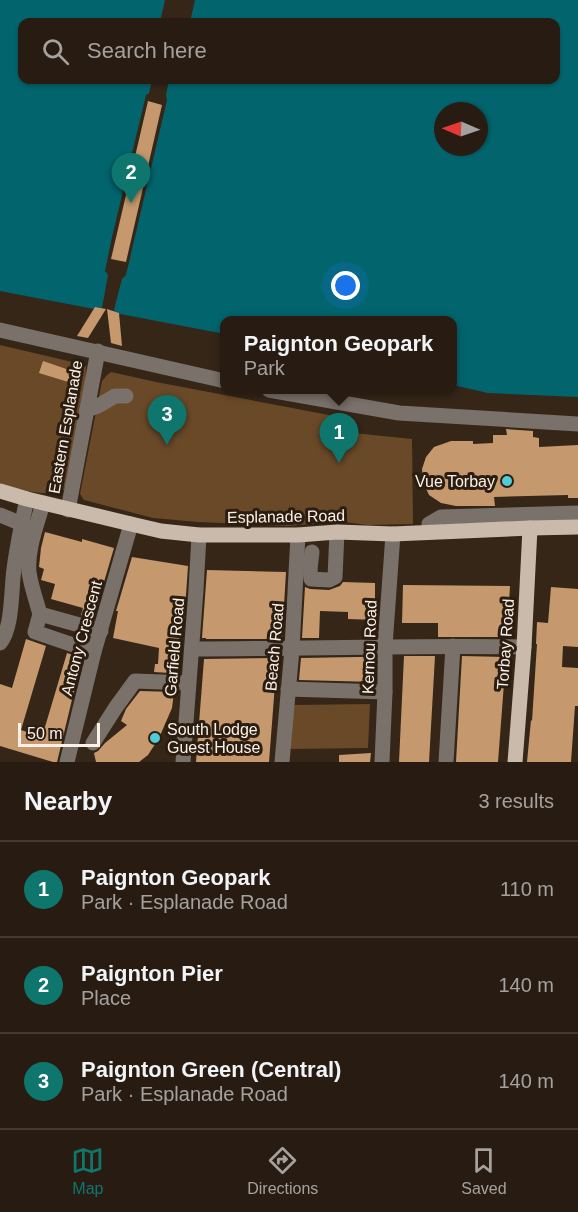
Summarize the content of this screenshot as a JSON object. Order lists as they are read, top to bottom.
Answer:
{
  "streets": {
    "main road": ["Esplanade Road", "Torbay Road"],
    "street": [
      "Eastern Esplanade",
      "Antony Crescent",
      "Garfield Road",
      "Beach Road",
      "Kernou Road"
    ]
  },
  "crossings": [
    ["Eastern Esplanade", "Esplanade Road"],
    ["Esplanade Road", "Antony Crescent"],
    ["Esplanade Road", "Torbay Road"],
    ["Esplanade Road", "Garfield Road"],
    ["Esplanade Road", "Beach Road"],
    ["Esplanade Road", "Kernou Road"]
  ],
  "places": ["Vue Torbay", "South Lodge Guest House"],
  "scale_bar": "50 m",
  "north": "left",
  "page": {
    "search": "Search here",
    "pins": ["2", "3", "1"],
    "popup": ["Paignton Geopark", "Park"],
    "scale": "50 m",
    "heading": ["Nearby", "3 results"],
    "list": [
      {
        "mark": "1",
        "name": "Paignton Geopark",
        "note": "Park · Esplanade Road",
        "value": "110 m"
      },
      {
        "mark": "2",
        "name": "Paignton Pier",
        "note": "Place",
        "value": "140 m"
      },
      {
        "mark": "3",
        "name": "Paignton Green (Central)",
        "note": "Park · Esplanade Road",
        "value": "140 m"
      }
    ],
    "nav": ["Map", "Directions", "Saved"]
  }
}
